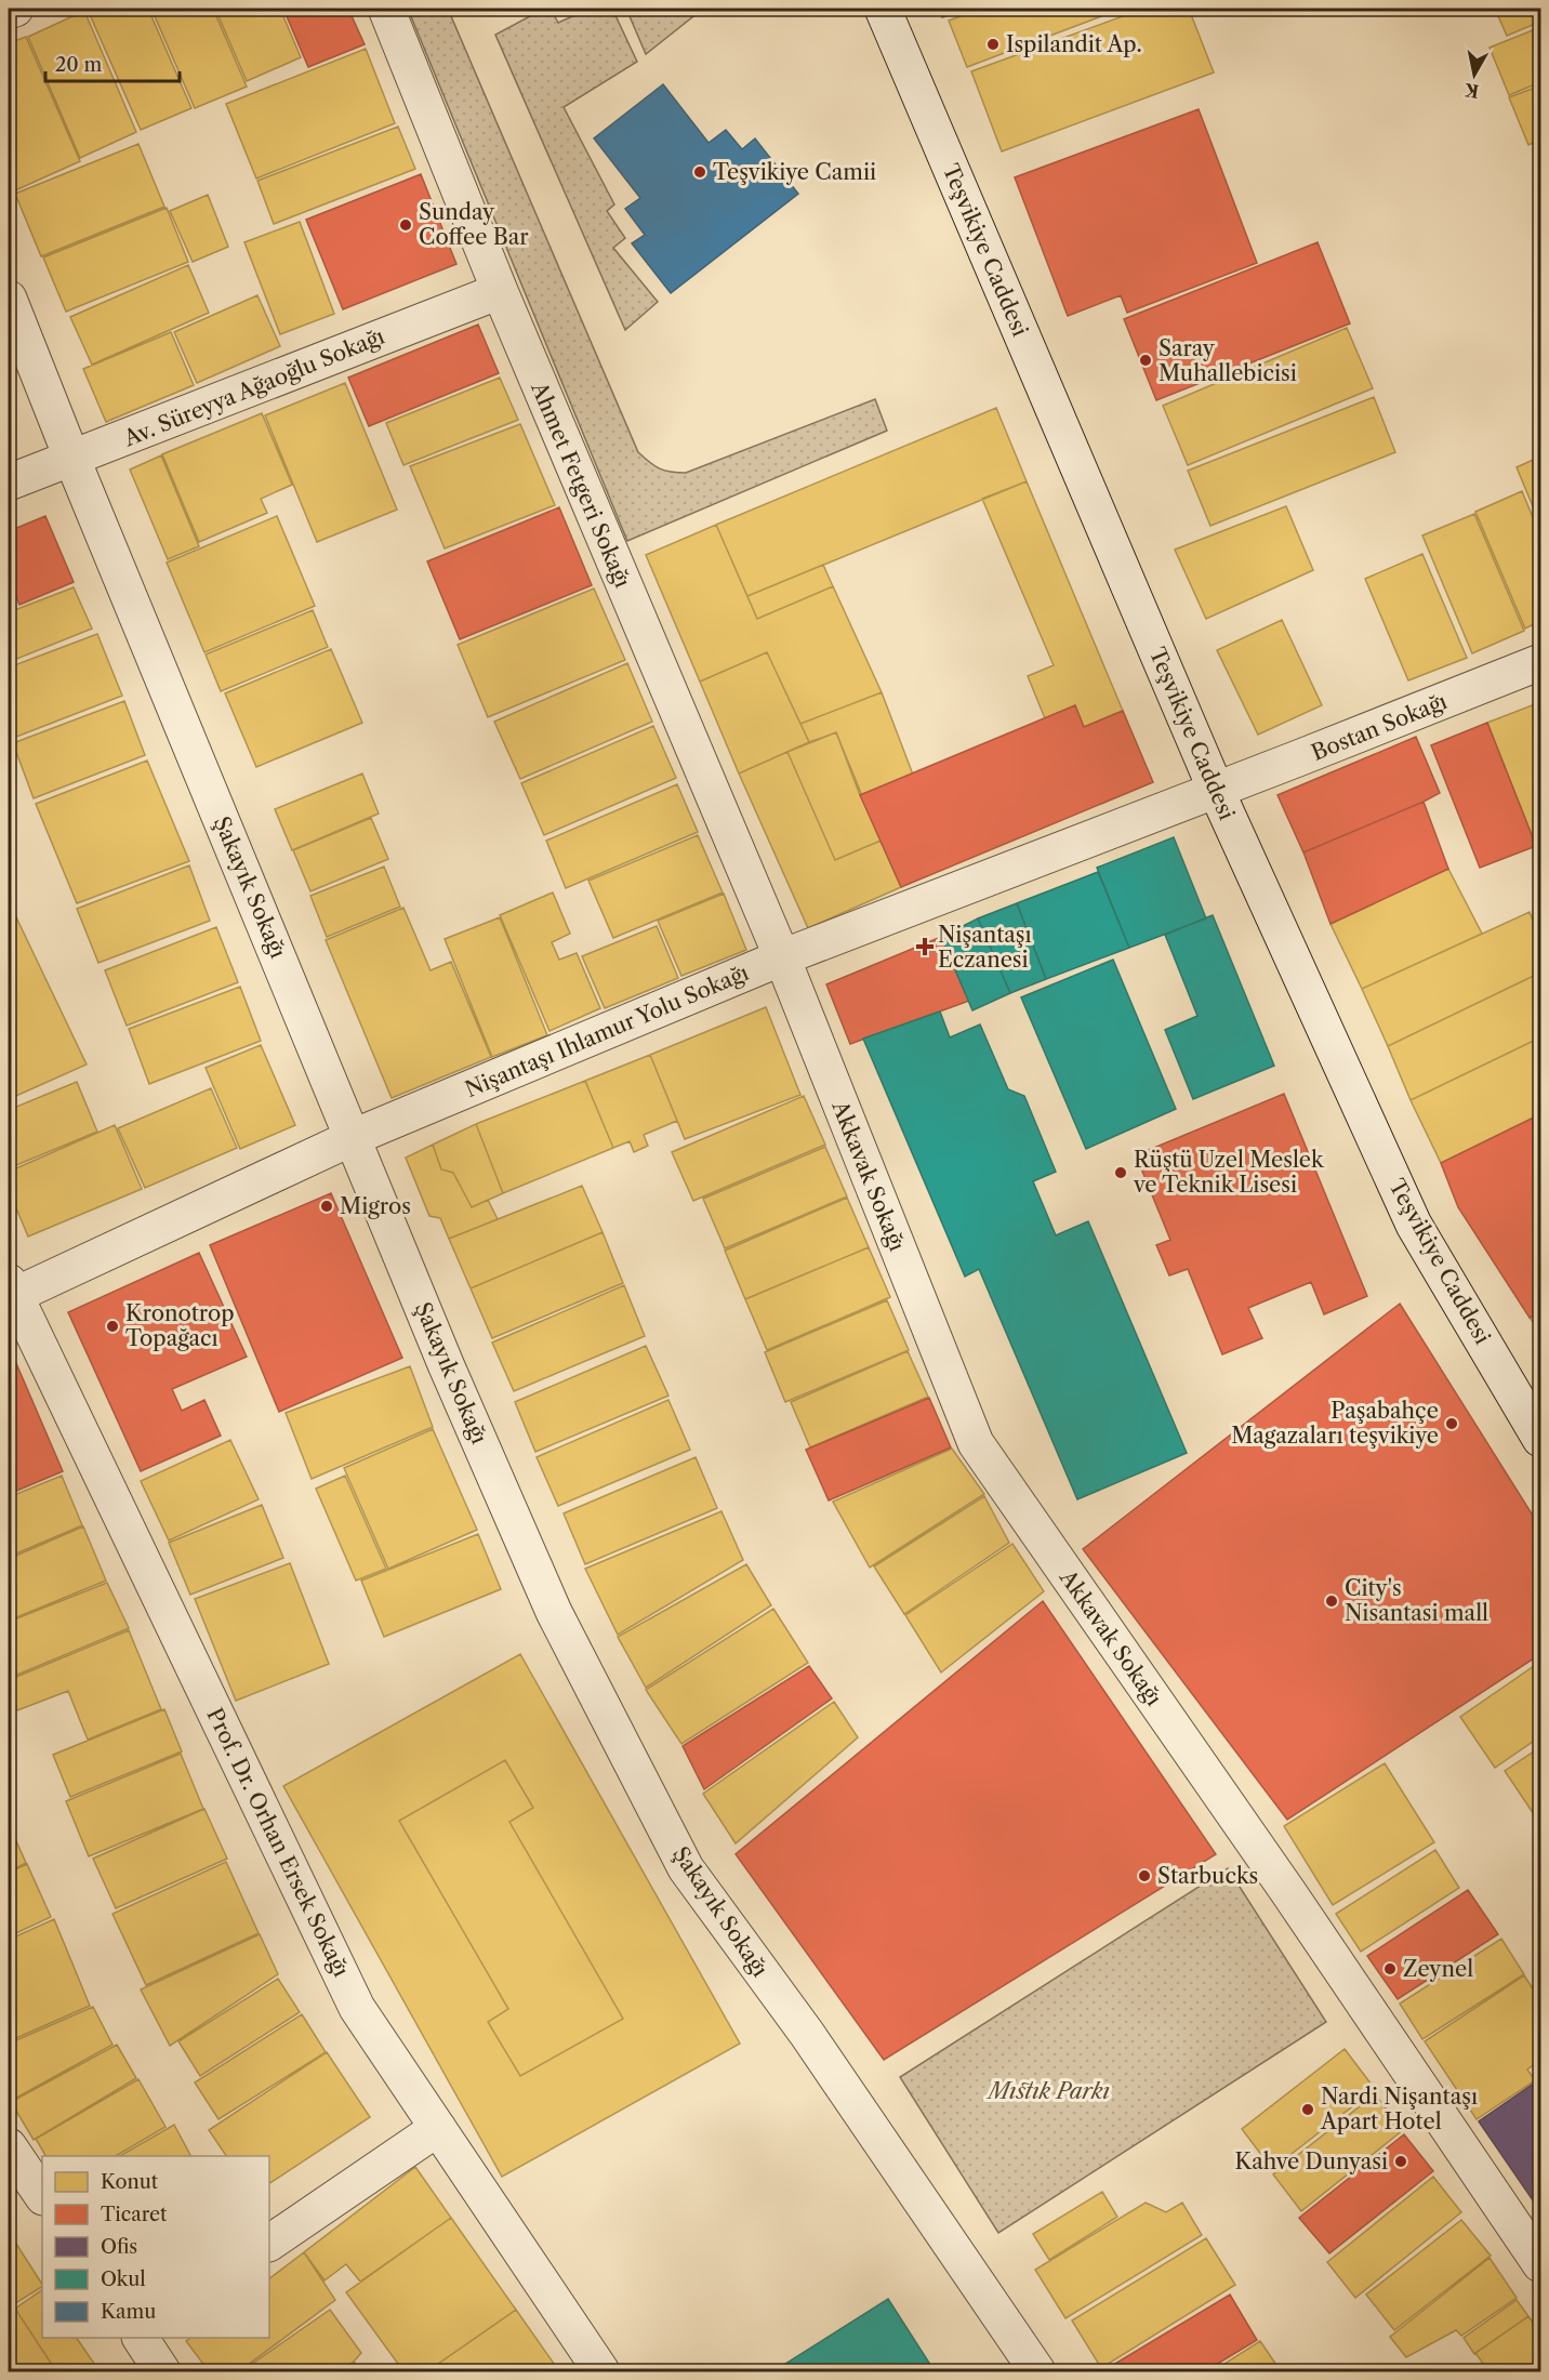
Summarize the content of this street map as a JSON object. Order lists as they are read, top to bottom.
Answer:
{
  "streets": {
    "street": [
      "Teşvikiye Caddesi",
      "Av. Süreyya Ağaoğlu Sokağı",
      "Ahmet Fetgeri Sokağı",
      "Bostan Sokağı",
      "Şakayık Sokağı",
      "Nişantaşı Ihlamur Yolu Sokağı",
      "Akkavak Sokağı",
      "Prof. Dr. Orhan Ersek Sokağı"
    ]
  },
  "crossings": [
    ["Teşvikiye Caddesi", "Bostan Sokağı"],
    ["Teşvikiye Caddesi", "Nişantaşı Ihlamur Yolu Sokağı"],
    ["Av. Süreyya Ağaoğlu Sokağı", "Ahmet Fetgeri Sokağı"],
    ["Av. Süreyya Ağaoğlu Sokağı", "Şakayık Sokağı"],
    ["Ahmet Fetgeri Sokağı", "Nişantaşı Ihlamur Yolu Sokağı"],
    ["Ahmet Fetgeri Sokağı", "Akkavak Sokağı"],
    ["Bostan Sokağı", "Nişantaşı Ihlamur Yolu Sokağı"],
    ["Şakayık Sokağı", "Nişantaşı Ihlamur Yolu Sokağı"],
    ["Nişantaşı Ihlamur Yolu Sokağı", "Akkavak Sokağı"],
    ["Nişantaşı Ihlamur Yolu Sokağı", "Prof. Dr. Orhan Ersek Sokağı"]
  ],
  "parks": ["Mıstık Parkı"],
  "places": {
    "other": [
      "Ispilandit Ap.",
      "Teşvikiye Camii",
      "Sunday Coffee Bar",
      "Saray Muhallebicisi",
      "Rüştü Uzel Meslek ve Teknik Lisesi",
      "Migros",
      "Kronotrop Topağacı",
      "Paşabahçe Magazaları teşvikiye",
      "City's Nisantasi mall",
      "Starbucks",
      "Zeynel",
      "Nardi Nişantaşı Apart Hotel",
      "Kahve Dunyasi"
    ],
    "health": ["Nişantaşı Eczanesi"]
  },
  "legend": [
    "Konut",
    "Ticaret",
    "Ofis",
    "Okul",
    "Kamu"
  ],
  "scale_bar": "20 m",
  "north": "bottom"
}
